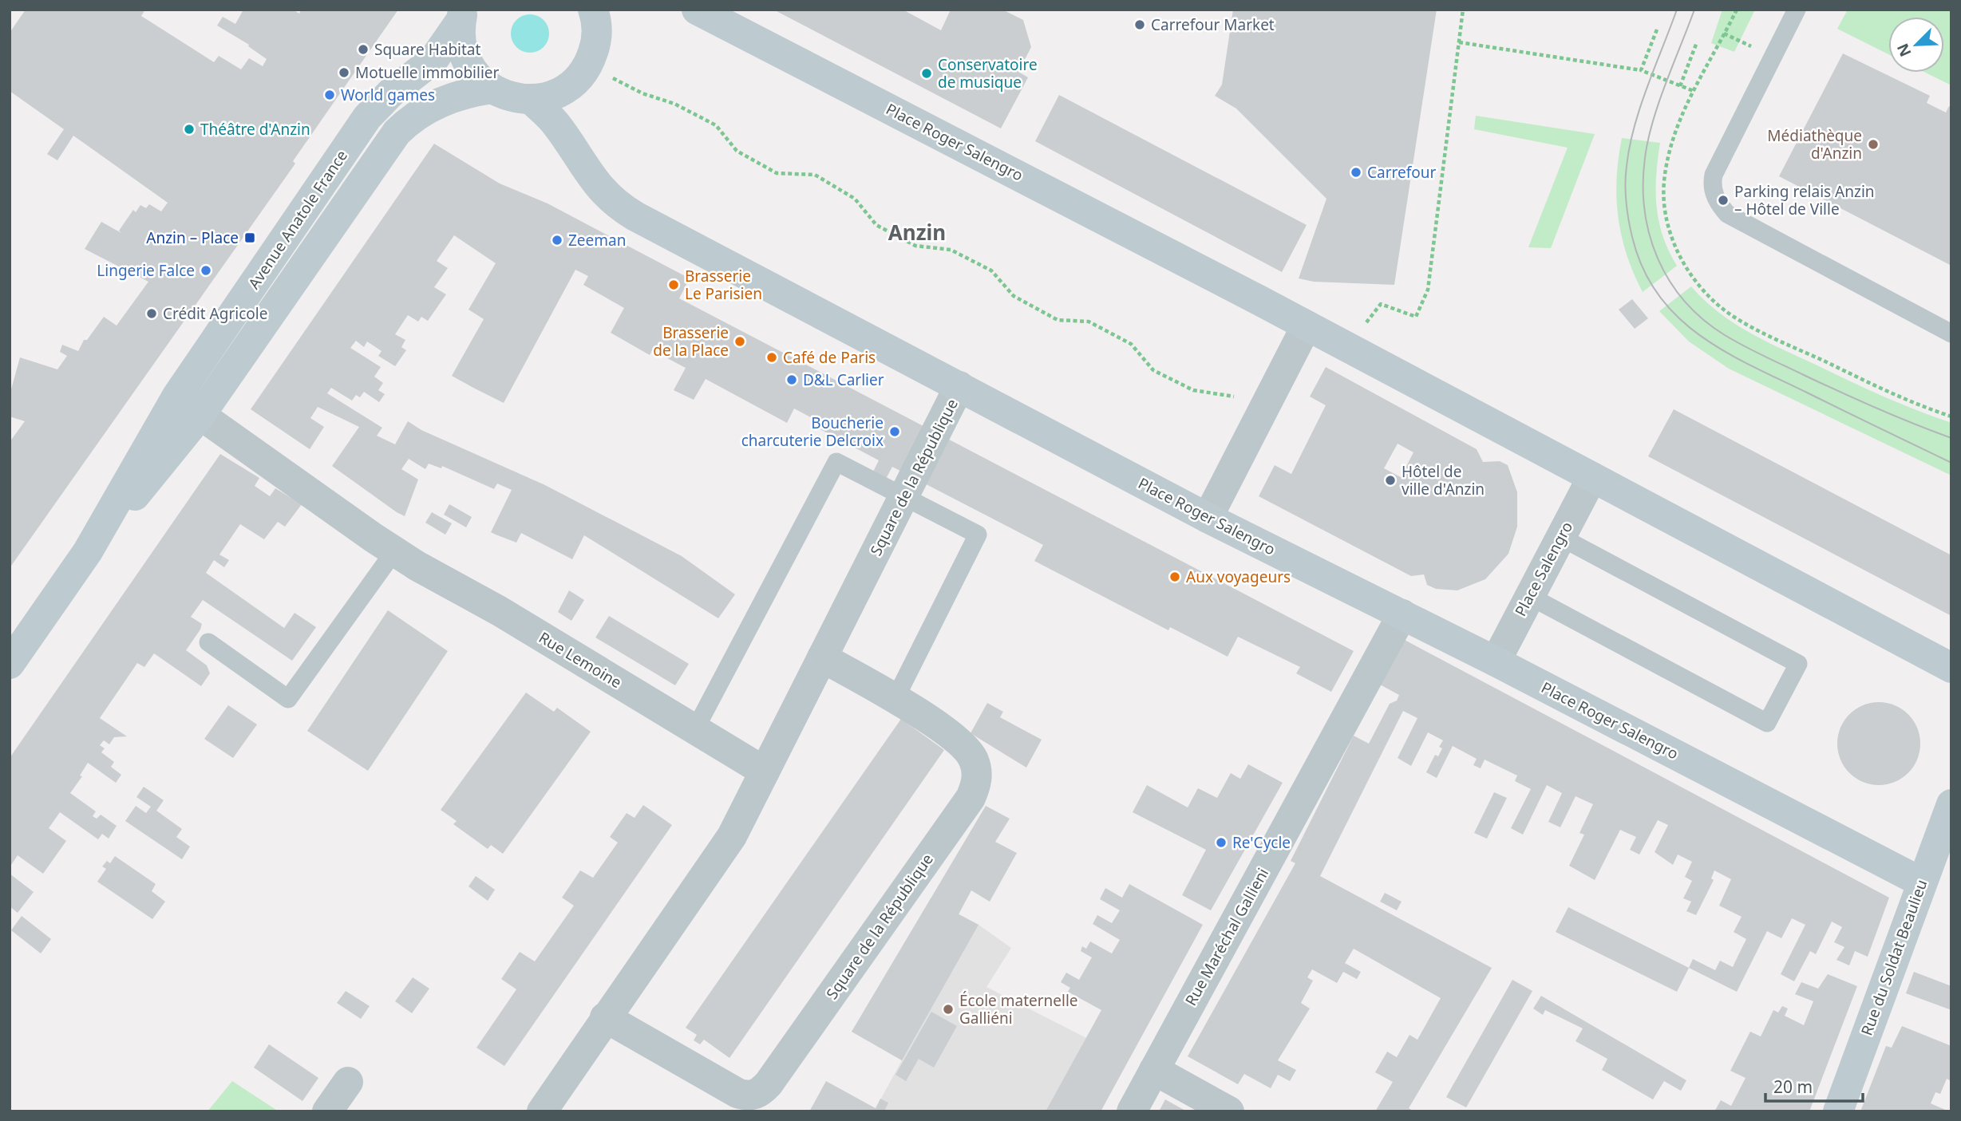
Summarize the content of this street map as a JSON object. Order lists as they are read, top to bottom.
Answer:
{
  "streets": {
    "street": [
      "Place Roger Salengro",
      "Avenue Anatole France",
      "Square de la République",
      "Place Salengro",
      "Rue Lemoine",
      "Rue Maréchal Gallieni",
      "Rue du Soldat Beaulieu"
    ]
  },
  "crossings": [
    ["Place Roger Salengro", "Square de la République"],
    ["Place Roger Salengro", "Place Salengro"],
    ["Place Roger Salengro", "Rue Maréchal Gallieni"],
    ["Place Roger Salengro", "Rue du Soldat Beaulieu"],
    ["Avenue Anatole France", "Rue Lemoine"],
    ["Square de la République", "Rue Lemoine"]
  ],
  "districts": ["Anzin"],
  "places": {
    "other": [
      "Carrefour Market",
      "Square Habitat",
      "Motuelle immobilier",
      "Conservatoire de musique",
      "World games",
      "Théâtre d'Anzin",
      "Médiathèque d'Anzin",
      "Carrefour",
      "Parking relais Anzin – Hôtel de Ville",
      "Zeeman",
      "Lingerie Falce",
      "Brasserie Le Parisien",
      "Crédit Agricole",
      "Brasserie de la Place",
      "Café de Paris",
      "D&L Carlier",
      "Boucherie charcuterie Delcroix",
      "Hôtel de ville d'Anzin",
      "Aux voyageurs",
      "Re'Cycle",
      "École maternelle Galliéni"
    ],
    "transit": ["Anzin – Place"]
  },
  "scale_bar": "20 m",
  "north": "bottom left"
}
